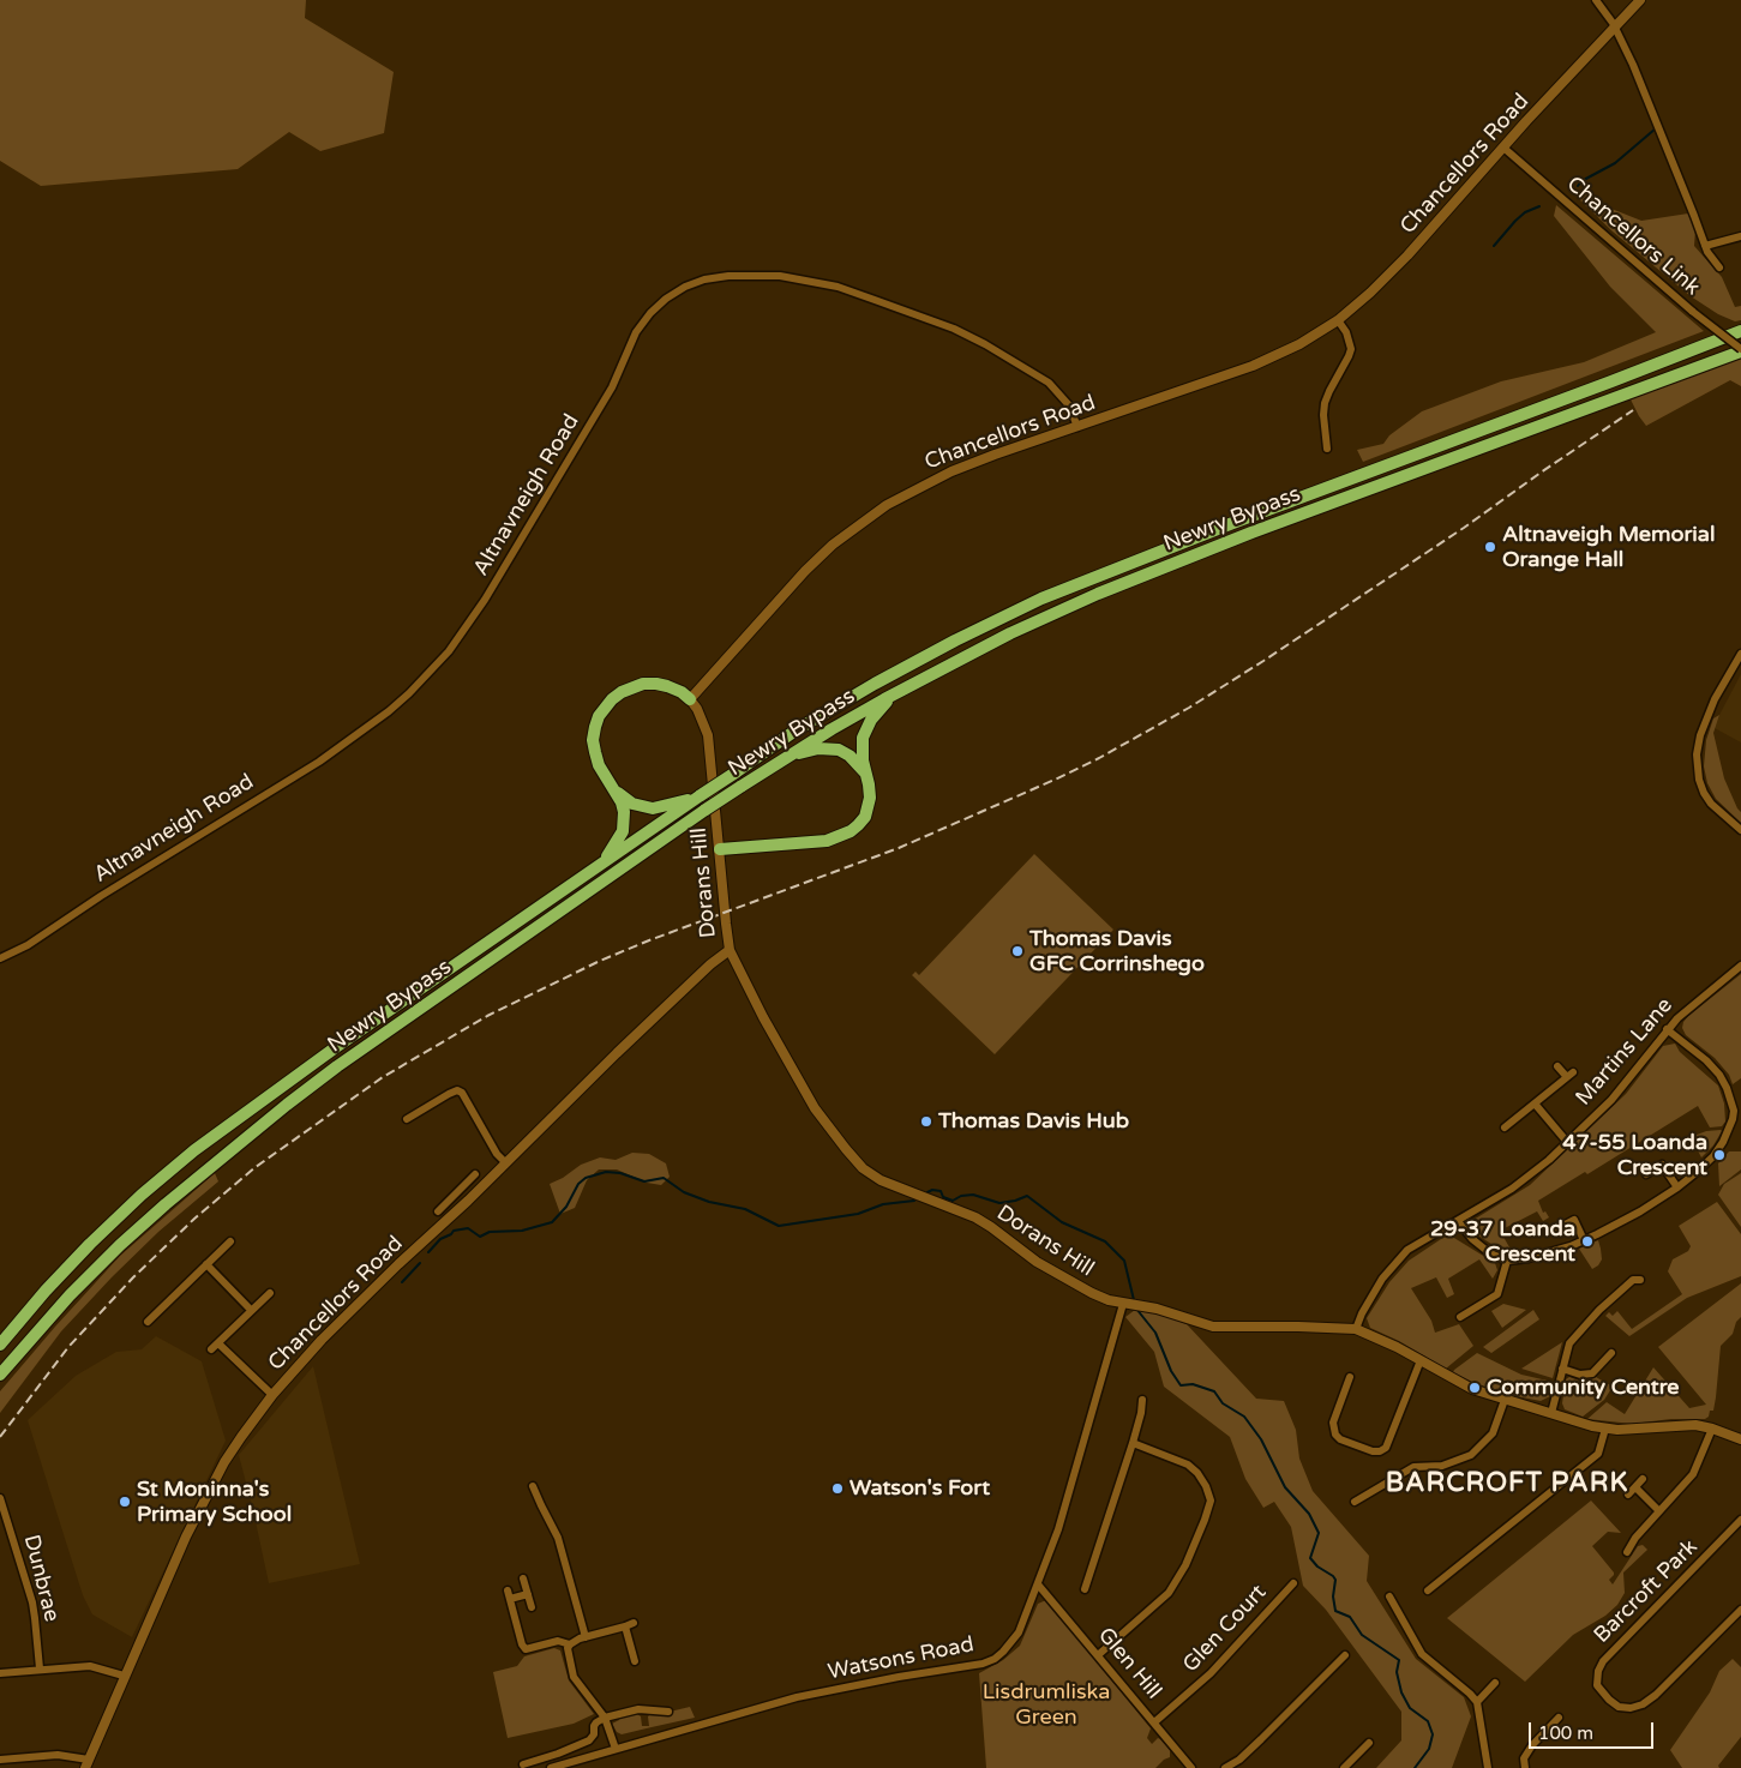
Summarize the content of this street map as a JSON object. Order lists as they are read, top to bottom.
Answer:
{
  "streets": {
    "highway": ["Newry Bypass"],
    "street": [
      "Chancellors Road",
      "Chancellors Link",
      "Altnavneigh Road",
      "Dorans Hill",
      "Martins Lane",
      "Dunbrae",
      "Barcroft Park",
      "Glen Court",
      "Watsons Road",
      "Glen Hill"
    ]
  },
  "crossings": [
    ["Chancellors Road", "Chancellors Link"],
    ["Chancellors Road", "Altnavneigh Road"],
    ["Chancellors Road", "Dorans Hill"],
    ["Chancellors Link", "Newry Bypass"],
    ["Dorans Hill", "Martins Lane"],
    ["Dorans Hill", "Barcroft Park"],
    ["Dorans Hill", "Watsons Road"],
    ["Glen Court", "Glen Hill"],
    ["Watsons Road", "Glen Hill"]
  ],
  "districts": ["BARCROFT PARK"],
  "parks": ["Lisdrumliska Green"],
  "places": [
    "Altnaveigh Memorial Orange Hall",
    "Thomas Davis GFC Corrinshego",
    "Thomas Davis Hub",
    "47-55 Loanda Crescent",
    "29-37 Loanda Crescent",
    "Community Centre",
    "Watson's Fort",
    "St Moninna's Primary School"
  ],
  "scale_bar": "100 m"
}
